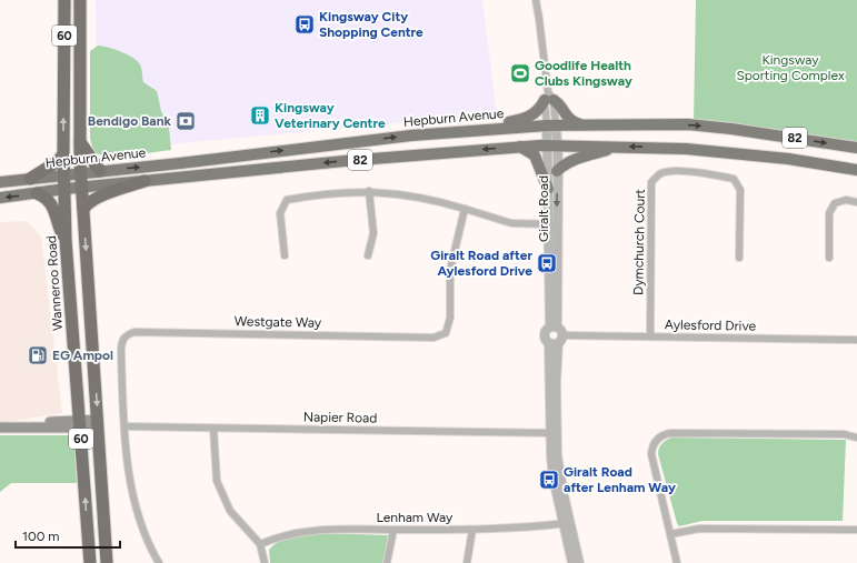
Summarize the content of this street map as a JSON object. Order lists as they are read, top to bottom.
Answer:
{
  "streets": {
    "highway": ["60", "Wanneroo Road"],
    "main road": ["Hepburn Avenue", "82"],
    "street": [
      "Giralt Road",
      "Dymchurch Court",
      "Westgate Way",
      "Aylesford Drive",
      "Napier Road",
      "Lenham Way"
    ]
  },
  "crossings": [
    ["60", "Hepburn Avenue"],
    ["Hepburn Avenue", "Giralt Road"],
    ["Hepburn Avenue", "Wanneroo Road"],
    ["Giralt Road", "Aylesford Drive"],
    ["Dymchurch Court", "Aylesford Drive"],
    ["Westgate Way", "Napier Road"]
  ],
  "parks": ["Kingsway Sporting Complex"],
  "places": {
    "bus stop": ["Kingsway City Shopping Centre", "Giralt Road after Aylesford Drive", "Giralt Road after Lenham Way"],
    "sports": ["Goodlife Health Clubs Kingsway"],
    "building": ["Kingsway Veterinary Centre"],
    "bank": ["Bendigo Bank"],
    "fuel station": ["EG Ampol"]
  },
  "scale_bar": "100 m"
}
